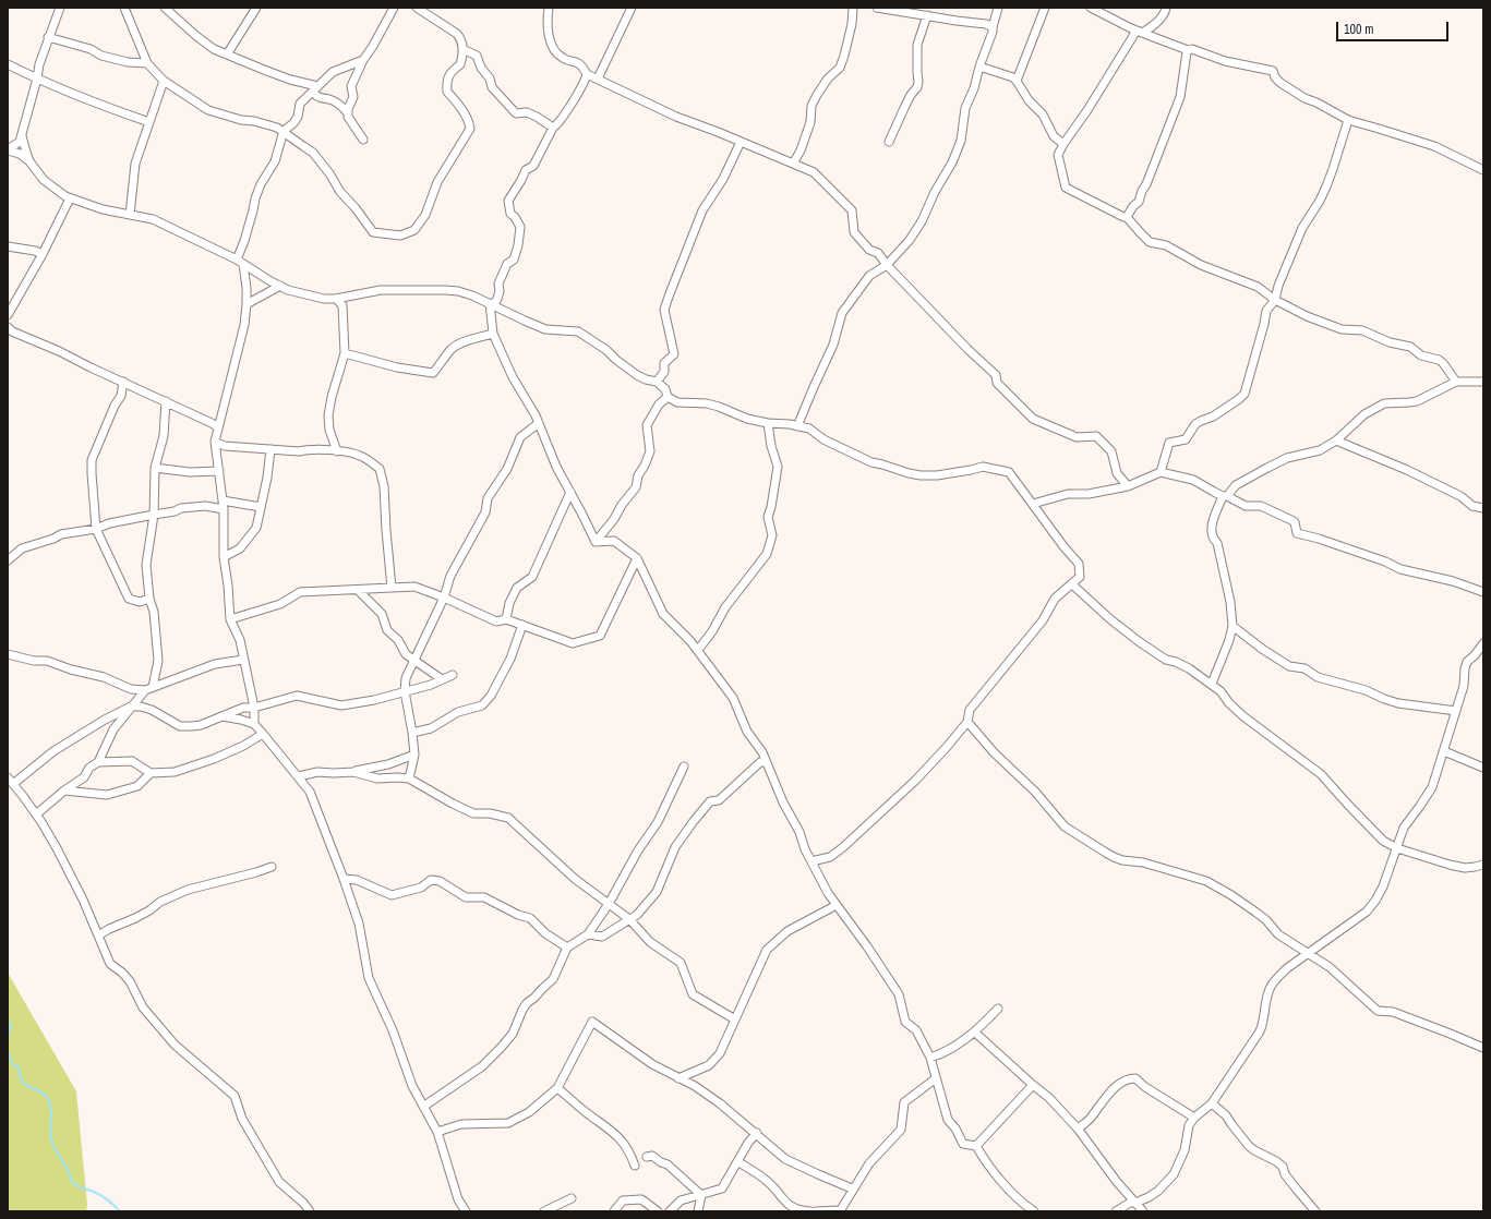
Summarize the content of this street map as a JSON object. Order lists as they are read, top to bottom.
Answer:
{
  "scale_bar": "100 m"
}
